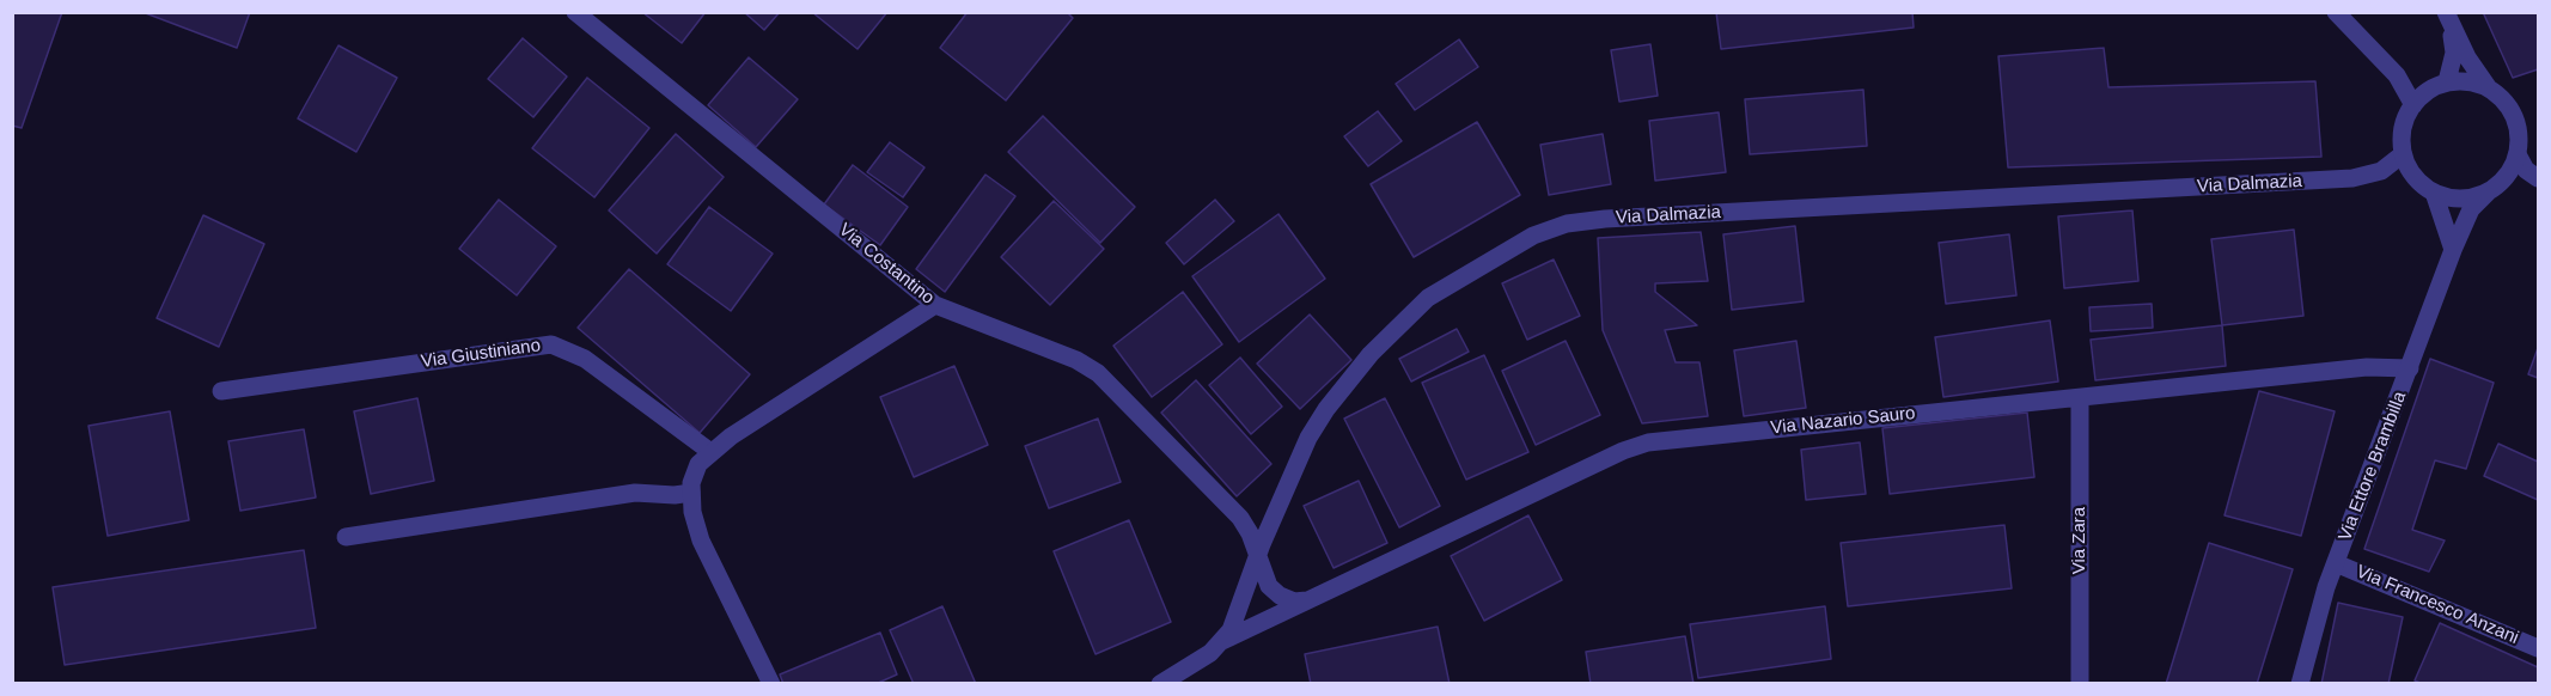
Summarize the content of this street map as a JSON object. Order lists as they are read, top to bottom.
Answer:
{
  "streets": {
    "street": [
      "Via Dalmazia",
      "Via Costantino",
      "Via Giustiniano",
      "Via Nazario Sauro",
      "Via Ettore Brambilla",
      "Via Zara",
      "Via Francesco Anzani"
    ]
  },
  "crossings": [
    ["Via Dalmazia", "Via Costantino"],
    ["Via Dalmazia", "Via Nazario Sauro"],
    ["Via Dalmazia", "Via Ettore Brambilla"],
    ["Via Nazario Sauro", "Via Ettore Brambilla"],
    ["Via Nazario Sauro", "Via Zara"],
    ["Via Ettore Brambilla", "Via Francesco Anzani"]
  ]
}
